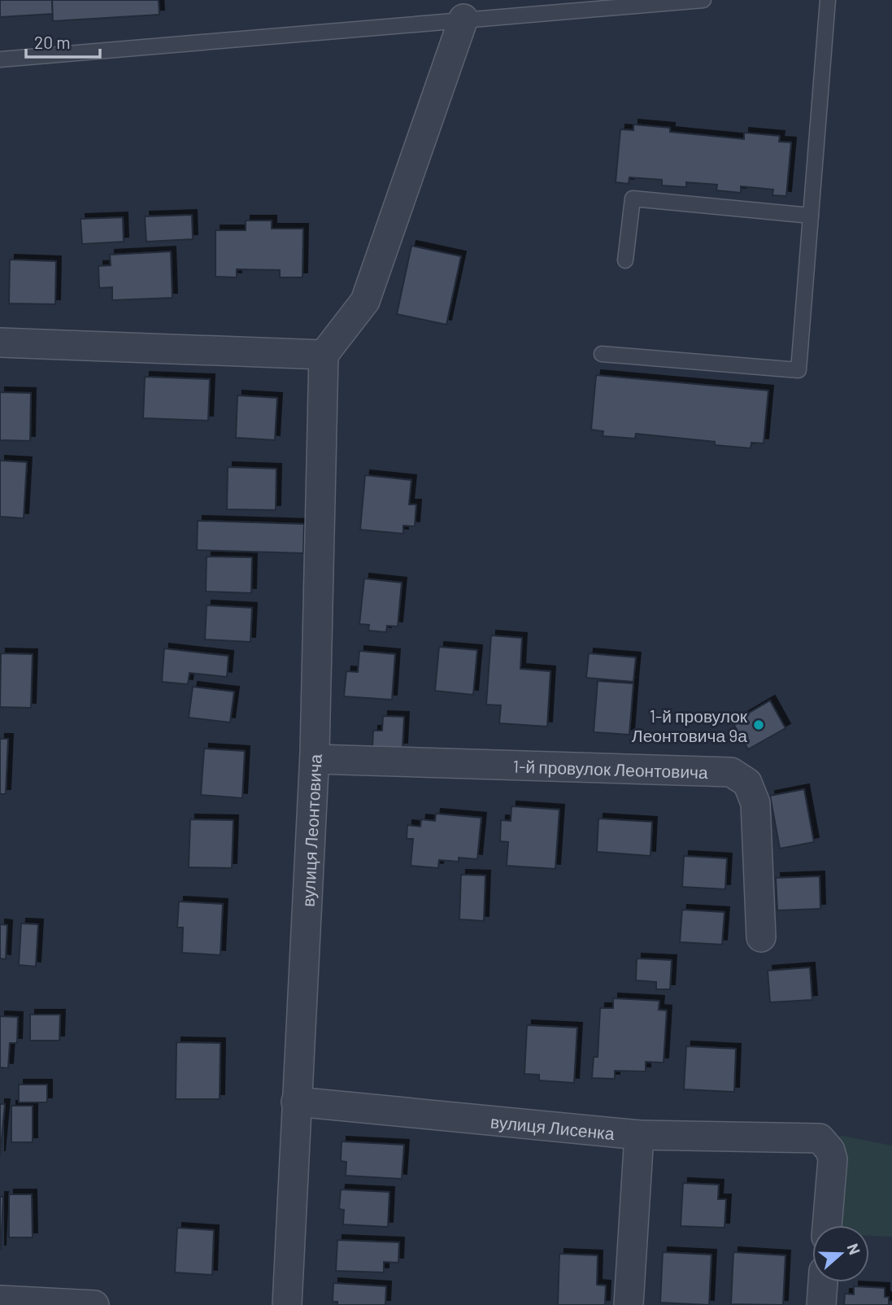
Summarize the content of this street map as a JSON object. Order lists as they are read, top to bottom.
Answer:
{
  "streets": {
    "street": ["1-й провулок Леонтовича", "вулиця Леонтовича", "вулиця Лисенка"]
  },
  "crossings": [
    ["1-й провулок Леонтовича", "вулиця Леонтовича"],
    ["вулиця Леонтовича", "вулиця Лисенка"]
  ],
  "places": ["1-й провулок Леонтовича 9а"],
  "scale_bar": "20 m",
  "north": "right"
}
